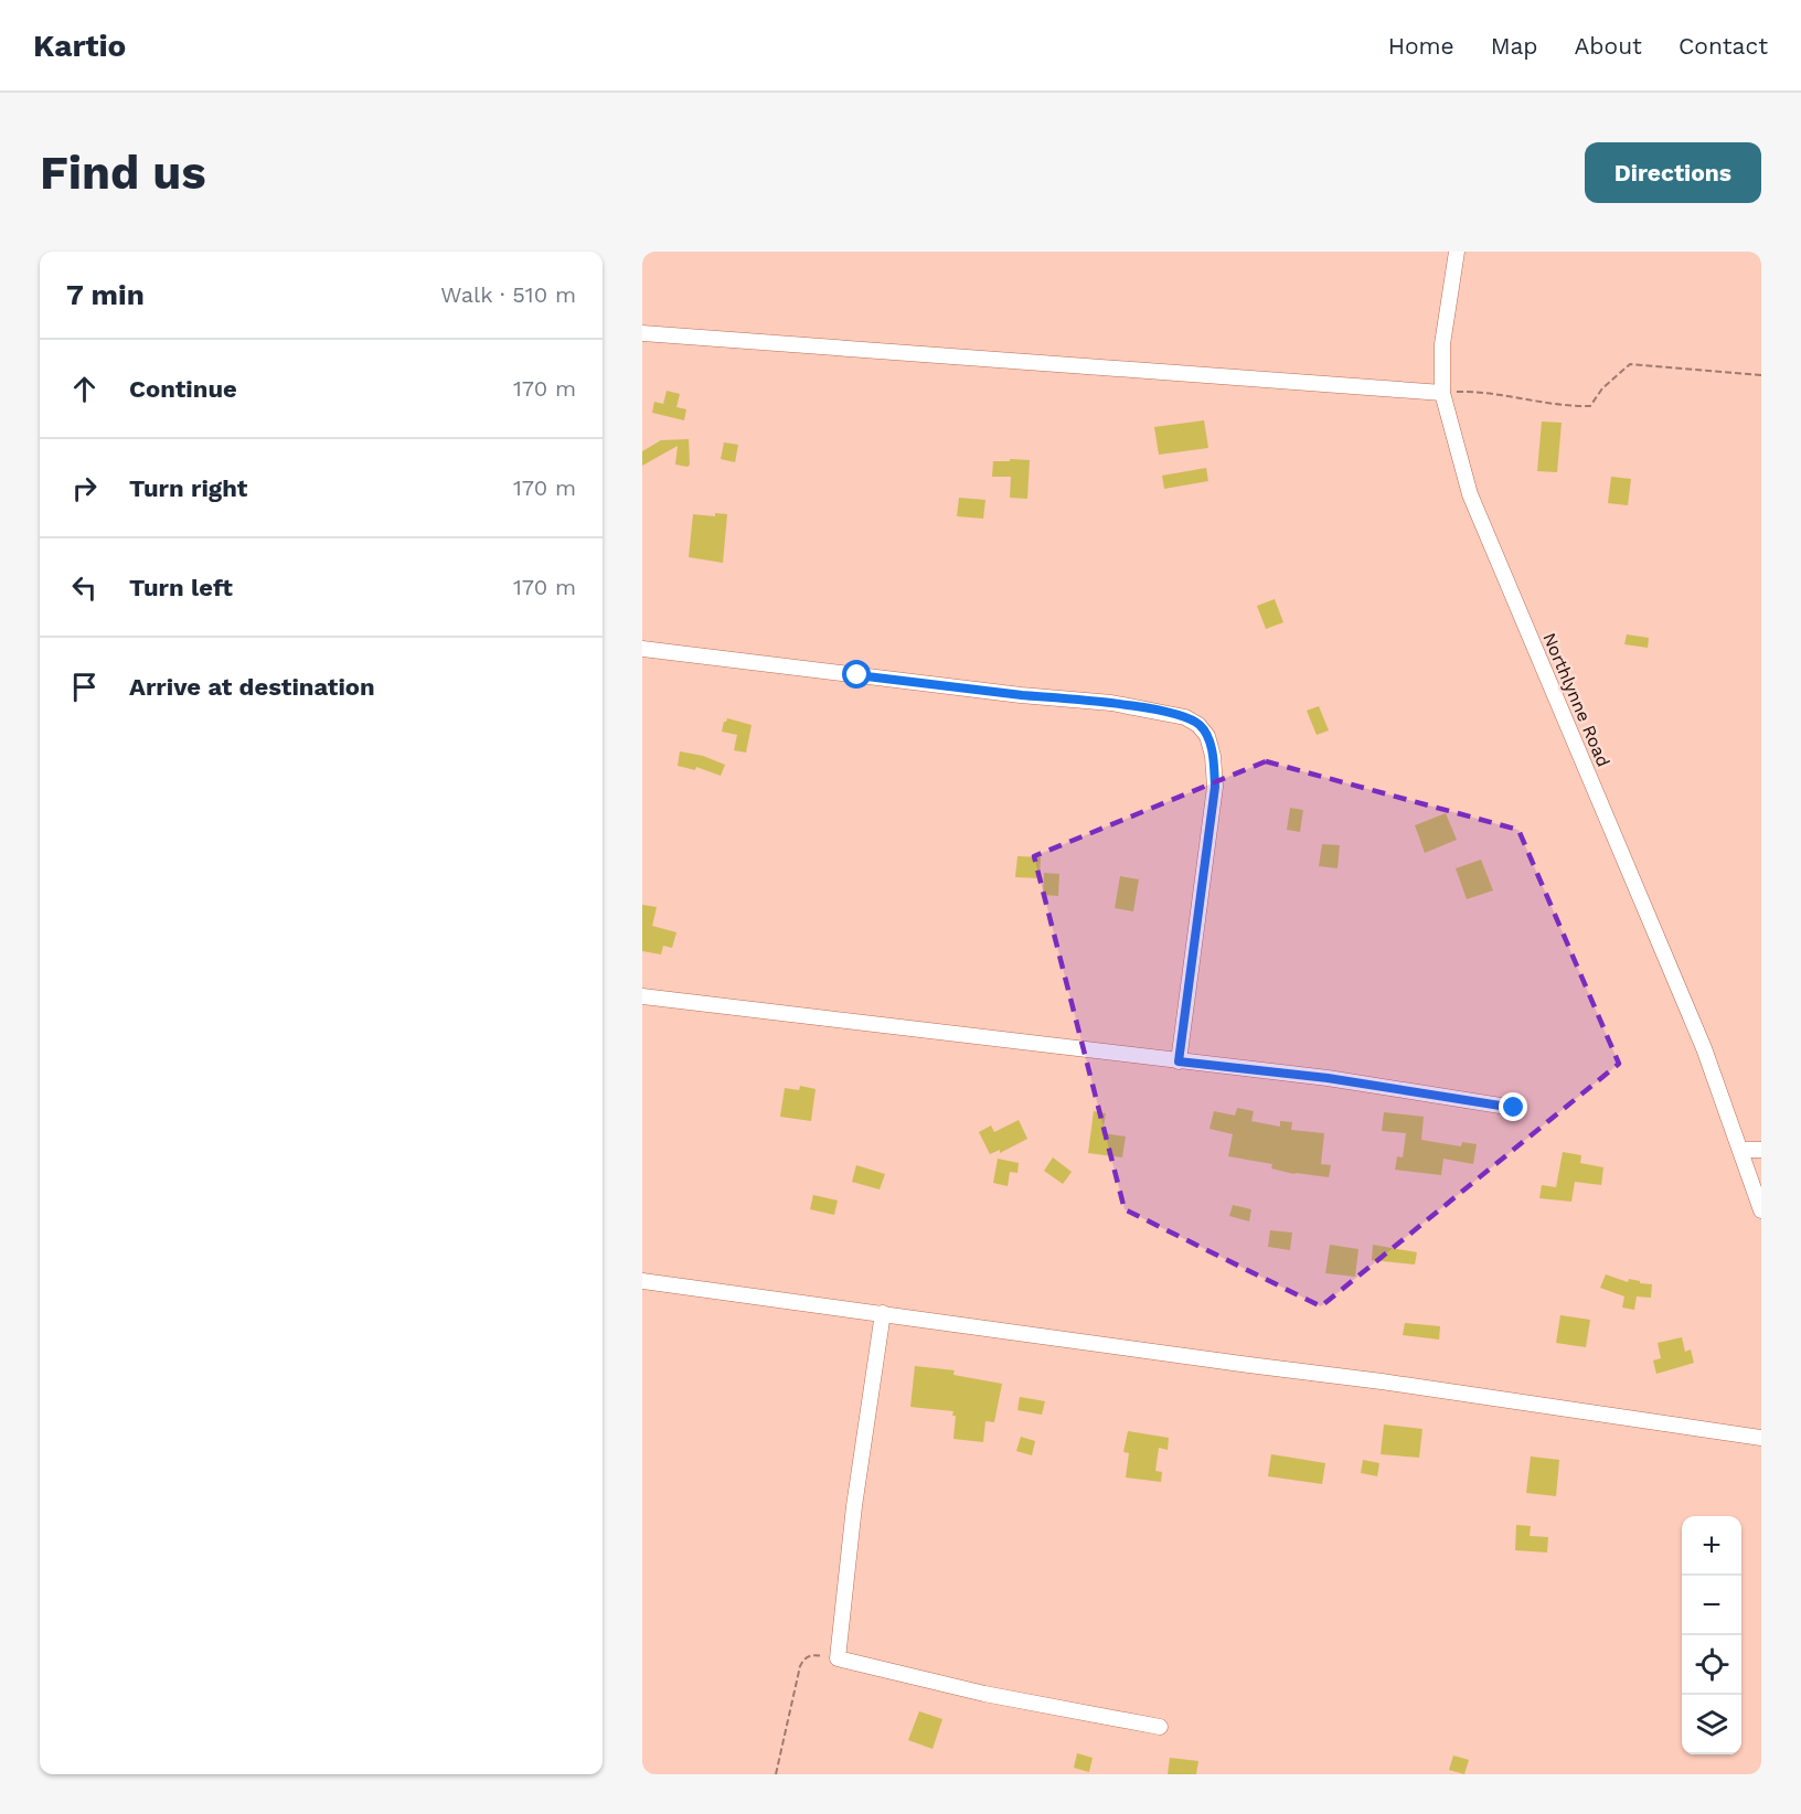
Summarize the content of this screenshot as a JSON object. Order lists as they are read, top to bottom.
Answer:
{
  "streets": {
    "street": ["Northlynne Road"]
  },
  "page": {
    "header": "Kartio",
    "nav": [
      "Home",
      "Map",
      "About",
      "Contact"
    ],
    "buttons": "Directions",
    "title": "Find us",
    "heading": ["7 min", "Walk · 510 m"],
    "list": [
      ["Continue", "170 m"],
      ["Turn right", "170 m"],
      ["Turn left", "170 m"],
      "Arrive at destination"
    ],
    "map_buttons": ["+", "−"]
  }
}
